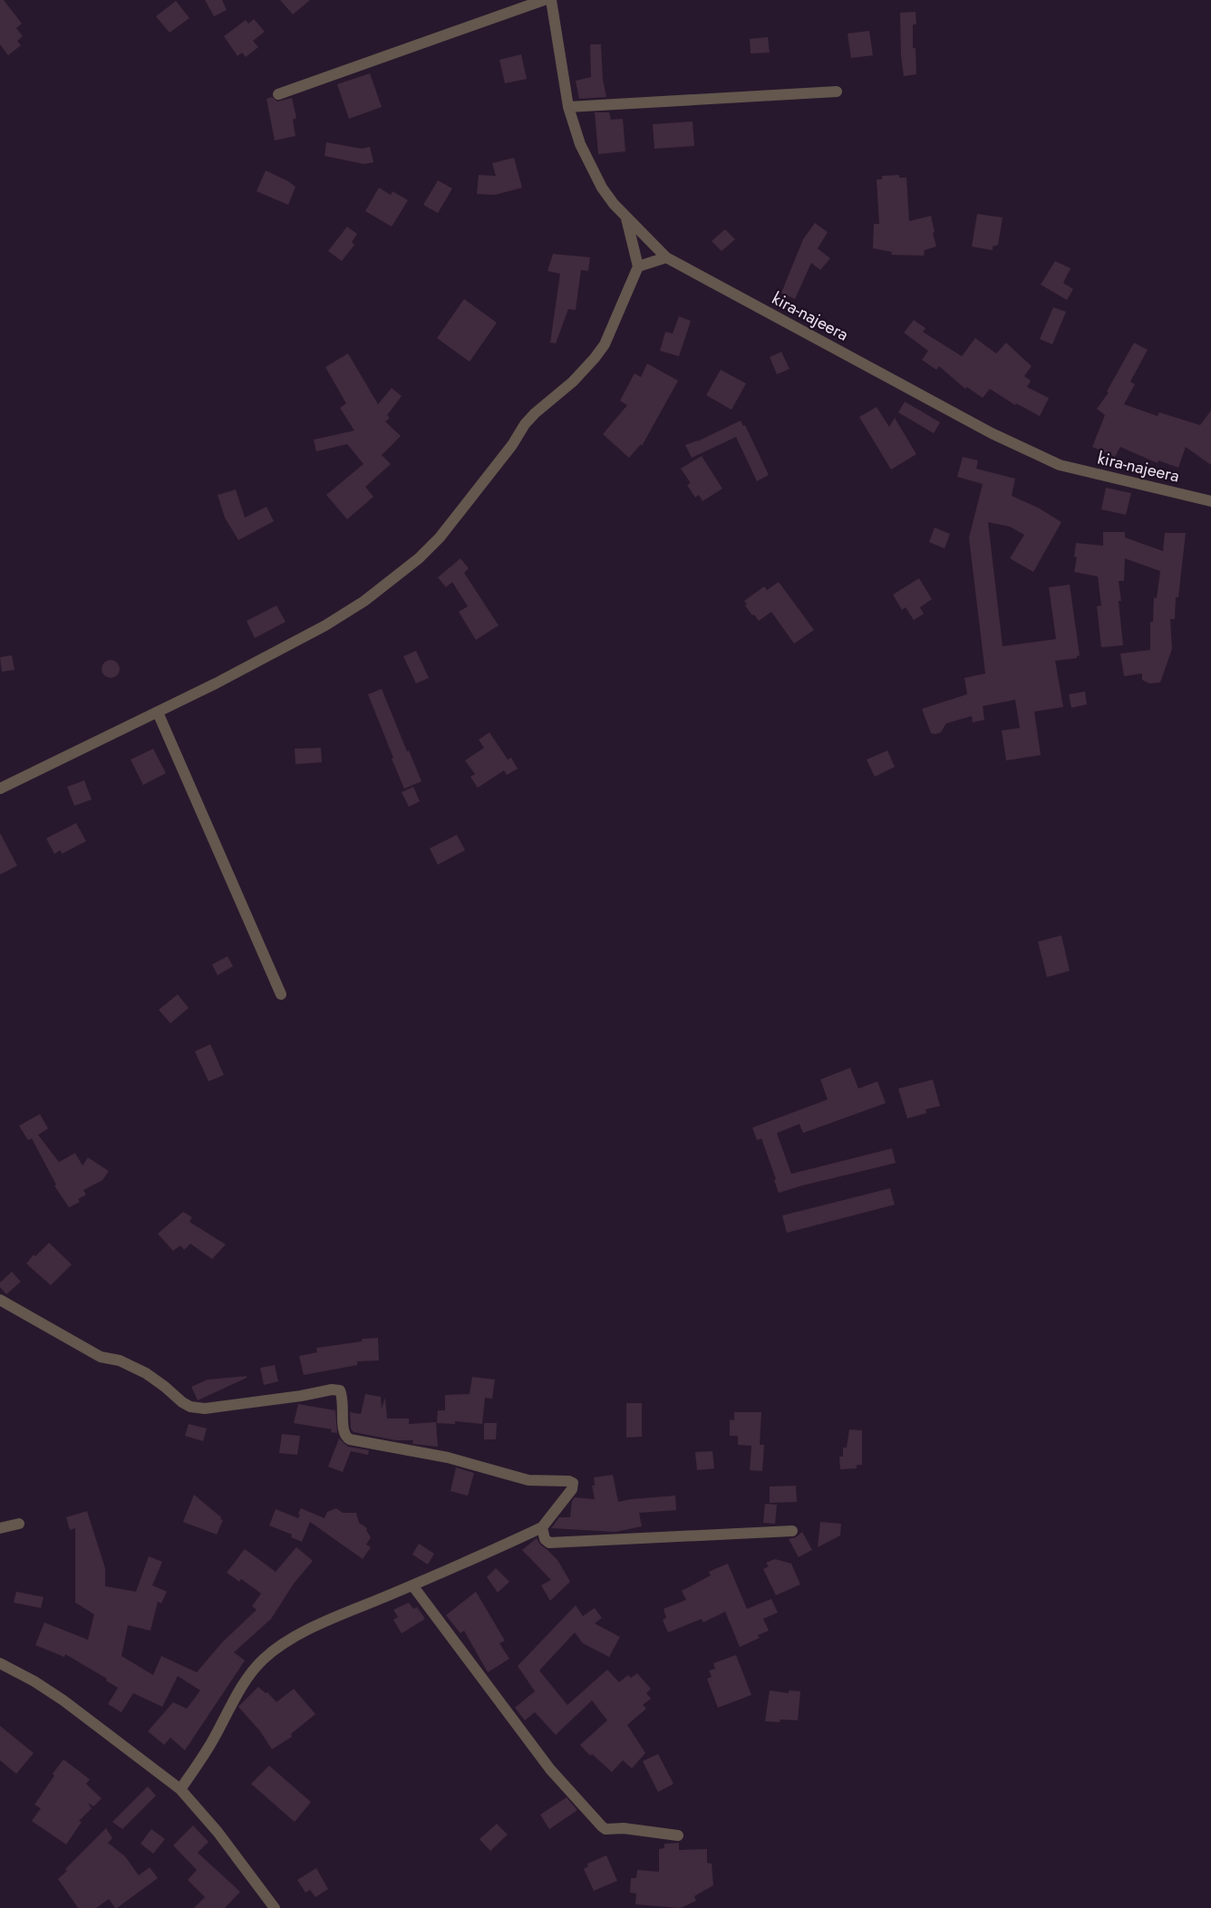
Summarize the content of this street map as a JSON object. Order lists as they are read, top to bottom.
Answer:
{
  "streets": {
    "street": ["kira-najeera"]
  }
}
